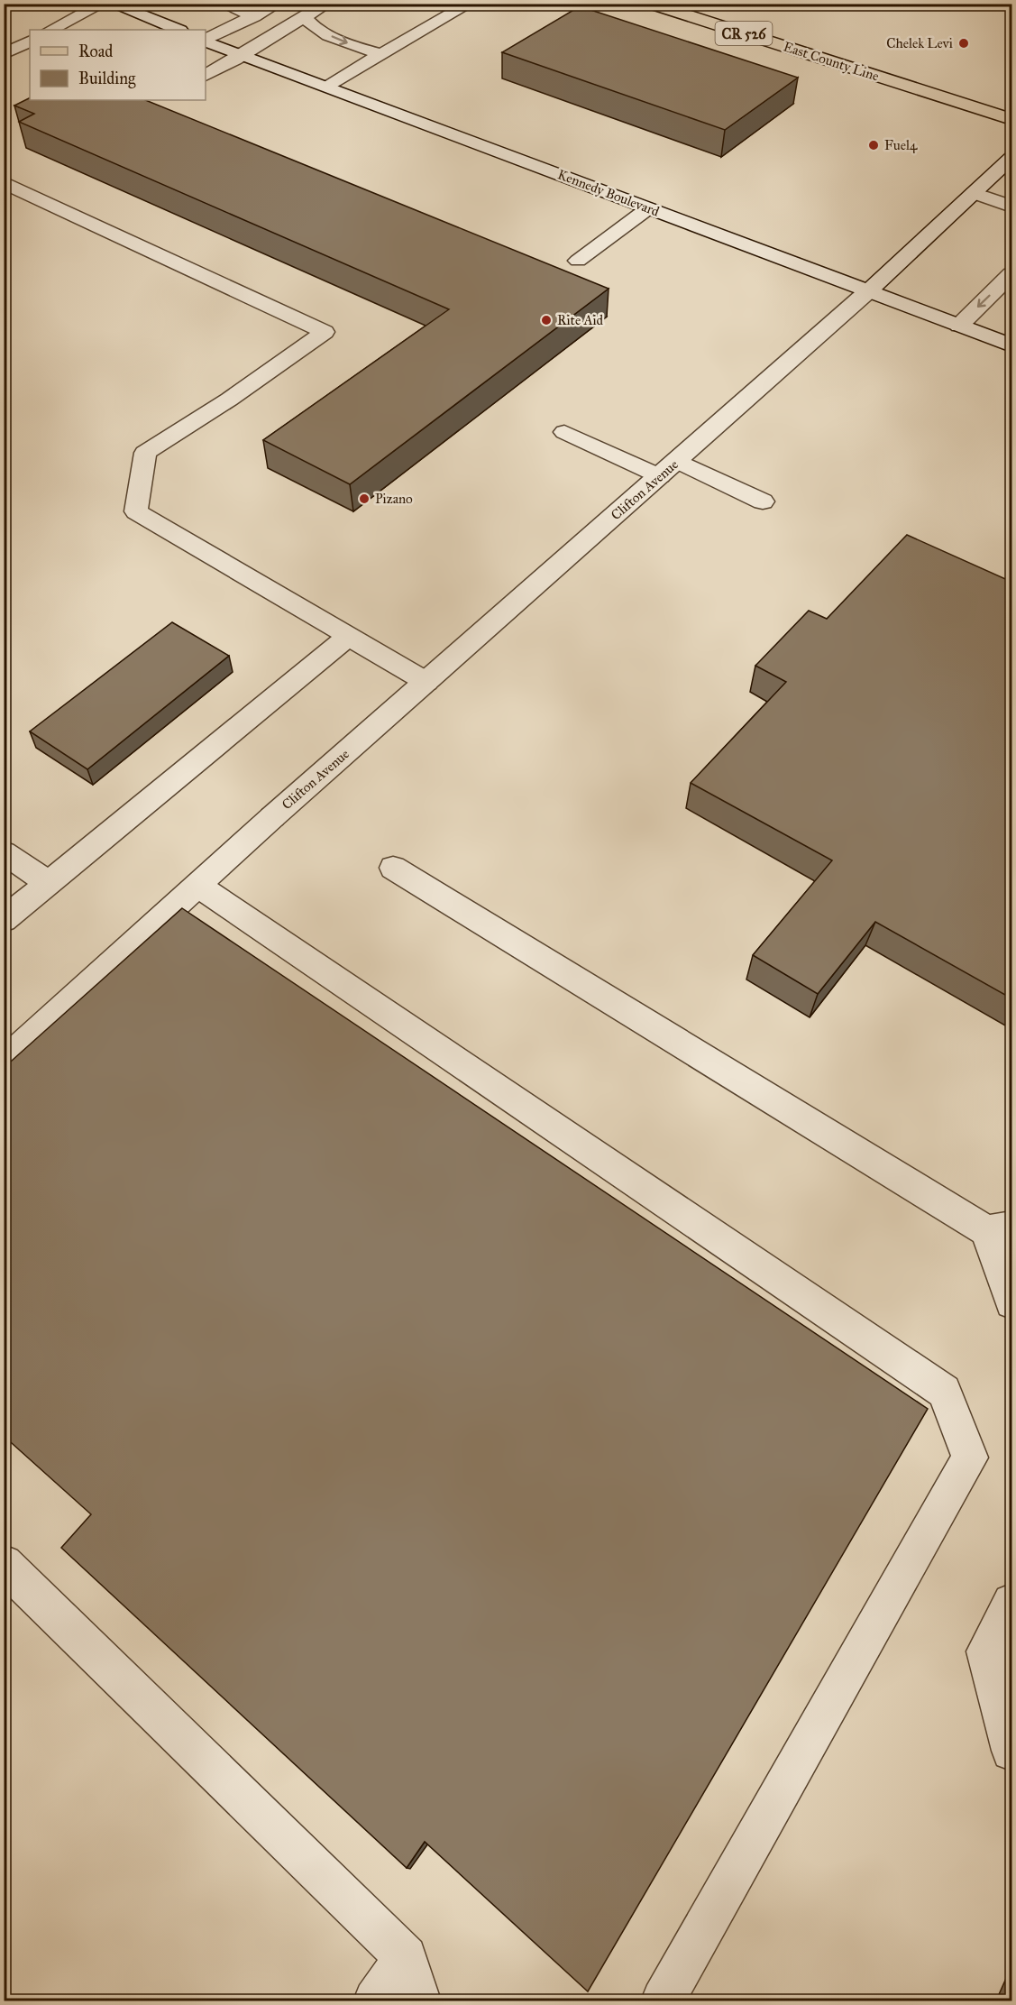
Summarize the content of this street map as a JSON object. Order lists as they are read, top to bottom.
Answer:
{
  "streets": {
    "main road": ["CR 526", "East County Line"],
    "street": ["Kennedy Boulevard", "Clifton Avenue"]
  },
  "crossings": [
    ["Kennedy Boulevard", "Clifton Avenue"]
  ],
  "places": [
    "Chelek Levi",
    "Fuel4",
    "Rite Aid",
    "Pizano"
  ],
  "legend": ["Road", "Building"]
}
